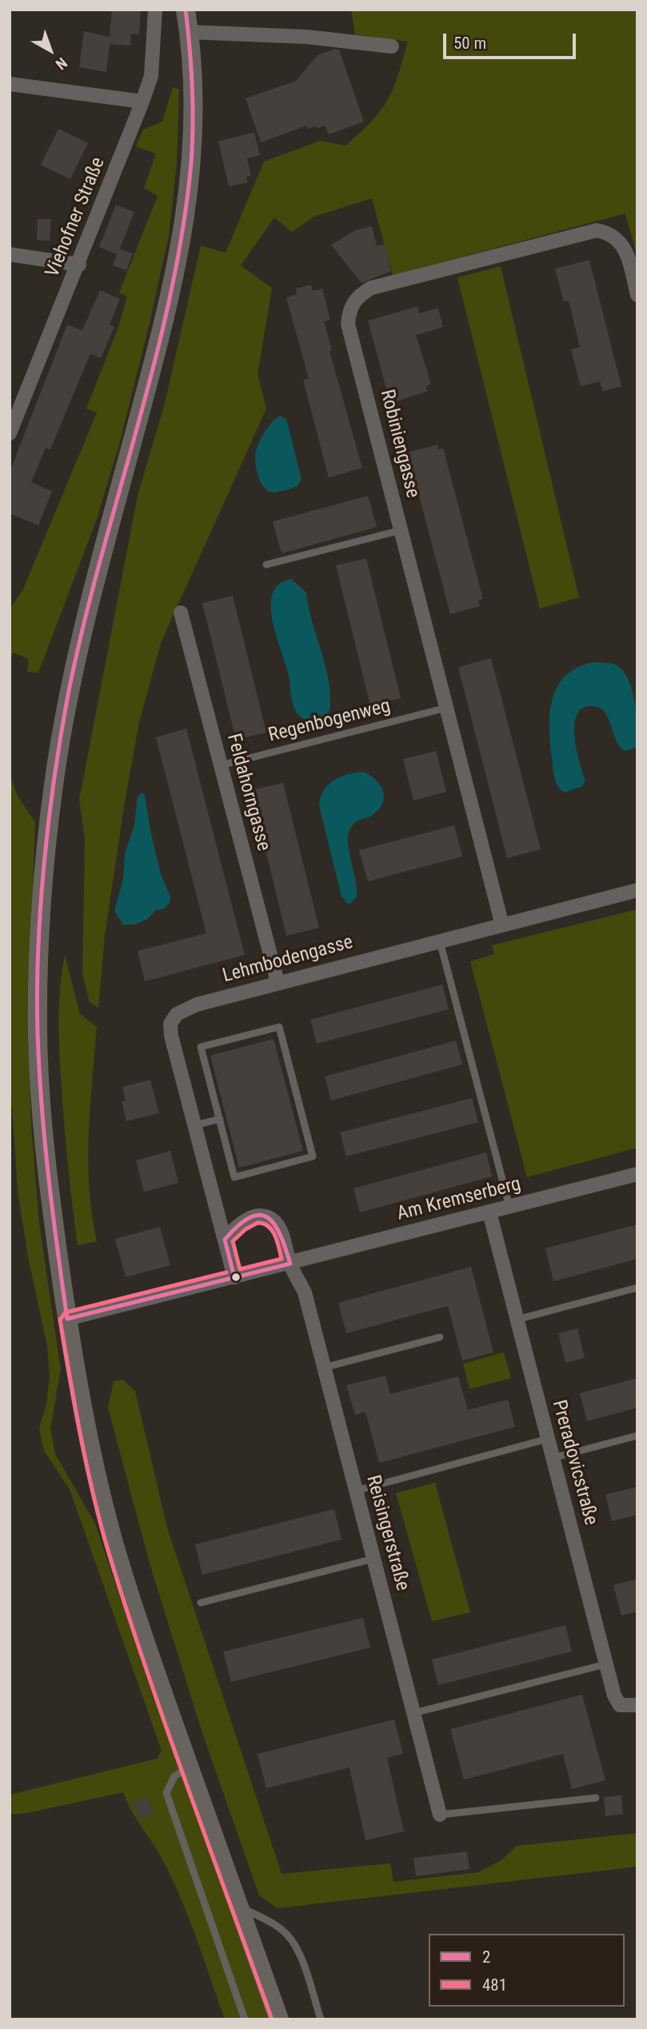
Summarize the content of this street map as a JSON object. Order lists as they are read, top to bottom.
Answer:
{
  "streets": {
    "street": [
      "Viehofner Straße",
      "Robiniengasse",
      "Feldahorngasse",
      "Lehmbodengasse",
      "Am Kremserberg",
      "Preradovicstraße",
      "Reisingerstraße"
    ],
    "lane": ["Regenbogenweg"]
  },
  "crossings": [
    ["Robiniengasse", "Regenbogenweg"],
    ["Robiniengasse", "Lehmbodengasse"],
    ["Regenbogenweg", "Feldahorngasse"],
    ["Feldahorngasse", "Lehmbodengasse"],
    ["Am Kremserberg", "Preradovicstraße"],
    ["Am Kremserberg", "Reisingerstraße"]
  ],
  "lines": ["transit line 2", "transit line 481"],
  "legend": ["2", "481"],
  "scale_bar": "50 m",
  "north": "bottom right"
}
